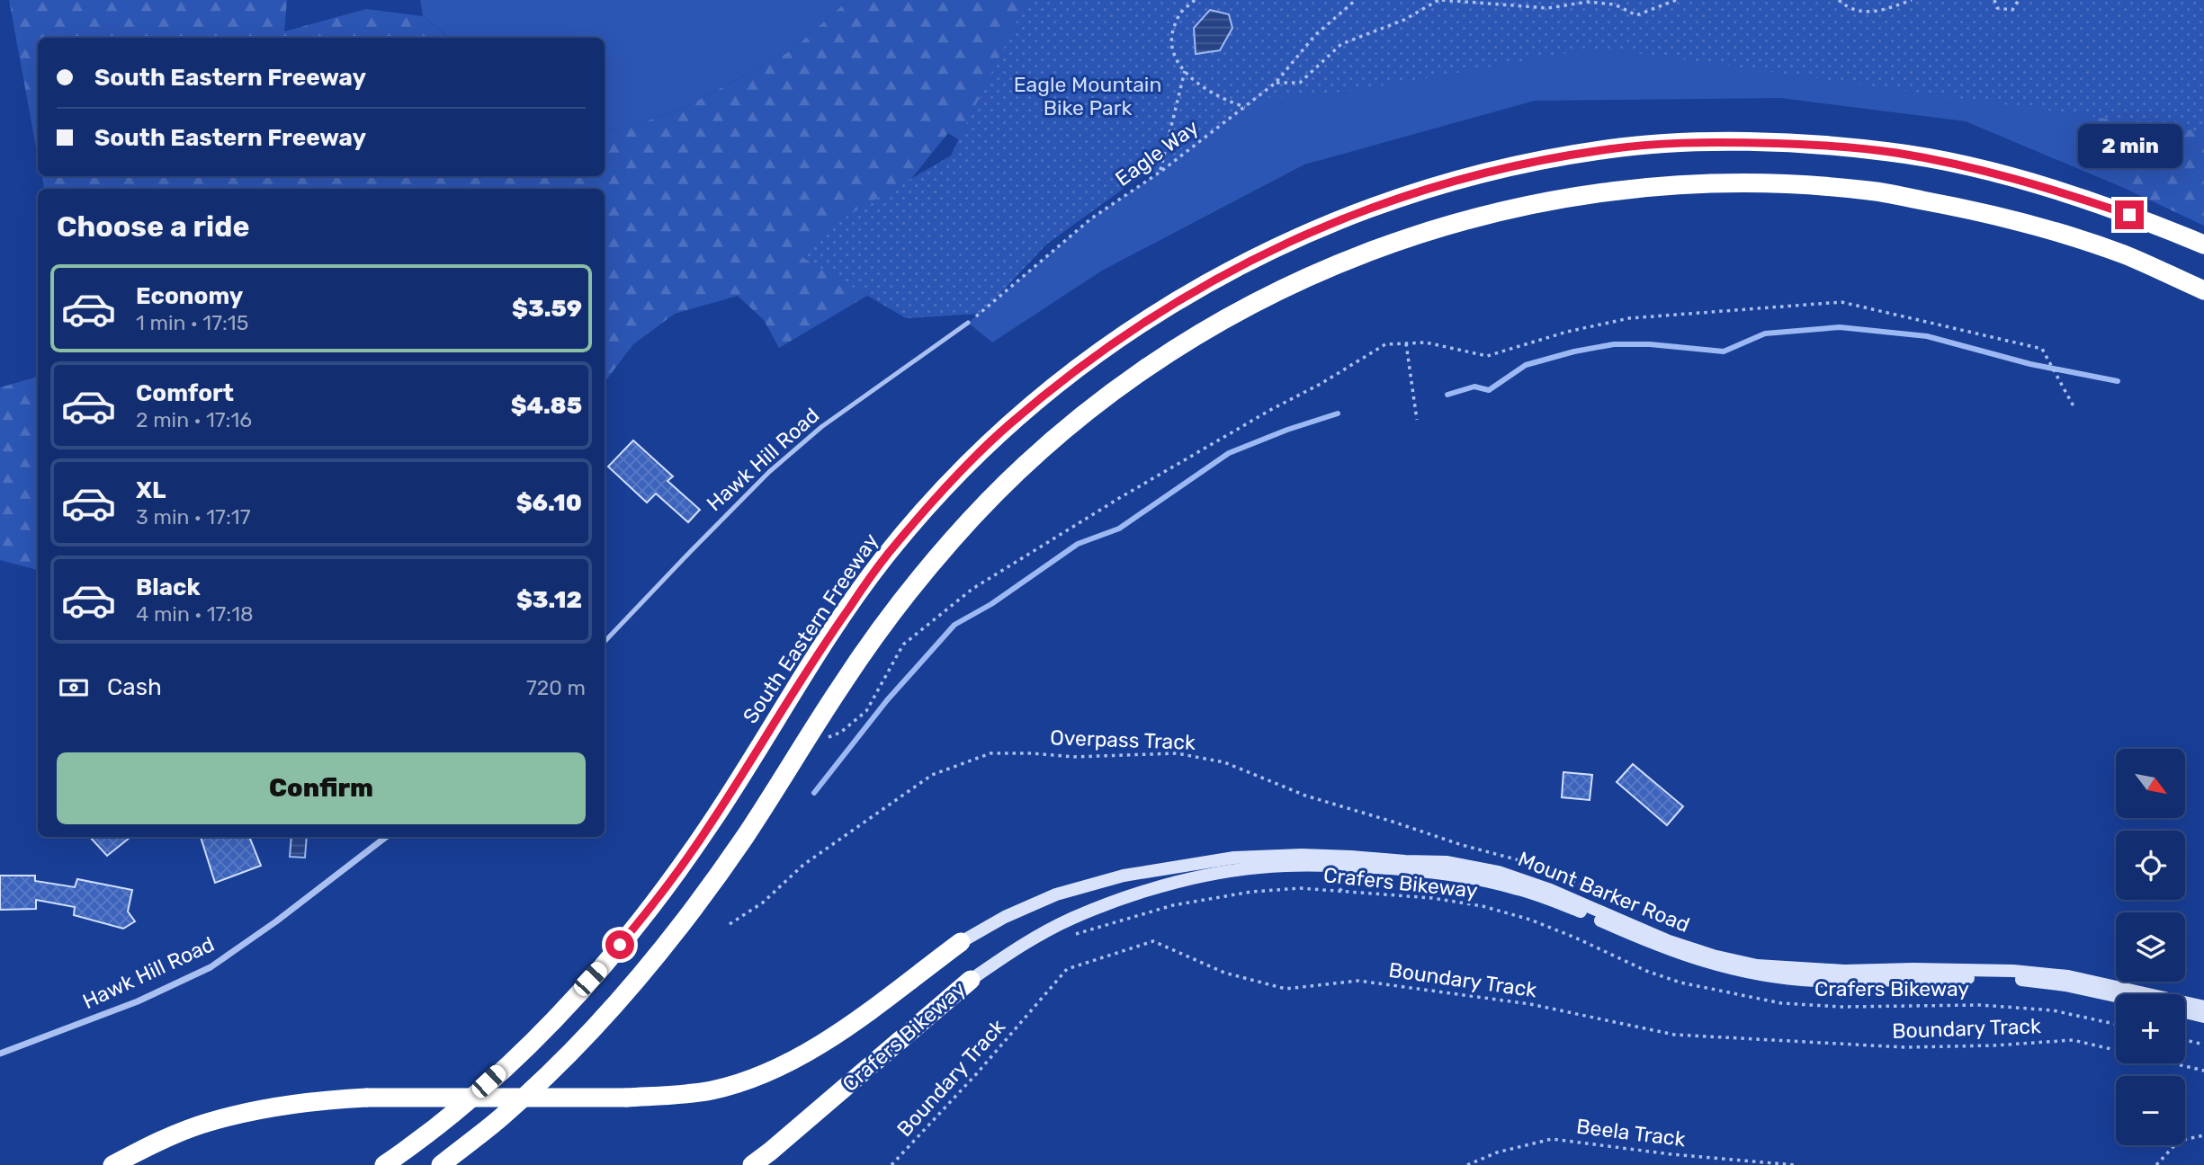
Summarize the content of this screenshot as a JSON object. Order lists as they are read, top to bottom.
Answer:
{
  "streets": {
    "highway": ["South Eastern Freeway"],
    "main road": ["Mount Barker Road"],
    "street": ["Hawk Hill Road"],
    "path": [
      "Eagle Way",
      "Overpass Track",
      "Crafers Bikeway",
      "Boundary Track",
      "Beela Track"
    ]
  },
  "crossings": [
    ["Eagle Way", "Hawk Hill Road"],
    ["Overpass Track", "Mount Barker Road"]
  ],
  "parks": ["Eagle Mountain Bike Park"],
  "north": "bottom right",
  "page": {
    "banner": ["South Eastern Freeway", "South Eastern Freeway"],
    "bubble": "2 min",
    "heading": "Choose a ride",
    "list": [
      {
        "name": "Economy",
        "note": "1 min · 17:15",
        "value": "$3.59"
      },
      {
        "name": "Comfort",
        "note": "2 min · 17:16",
        "value": "$4.85"
      },
      {
        "name": "XL",
        "note": "3 min · 17:17",
        "value": "$6.10"
      },
      {
        "name": "Black",
        "note": "4 min · 17:18",
        "value": "$3.12"
      }
    ],
    "pay": ["Cash", "720 m"],
    "buttons": "Confirm",
    "map_buttons": ["+", "−"]
  }
}
